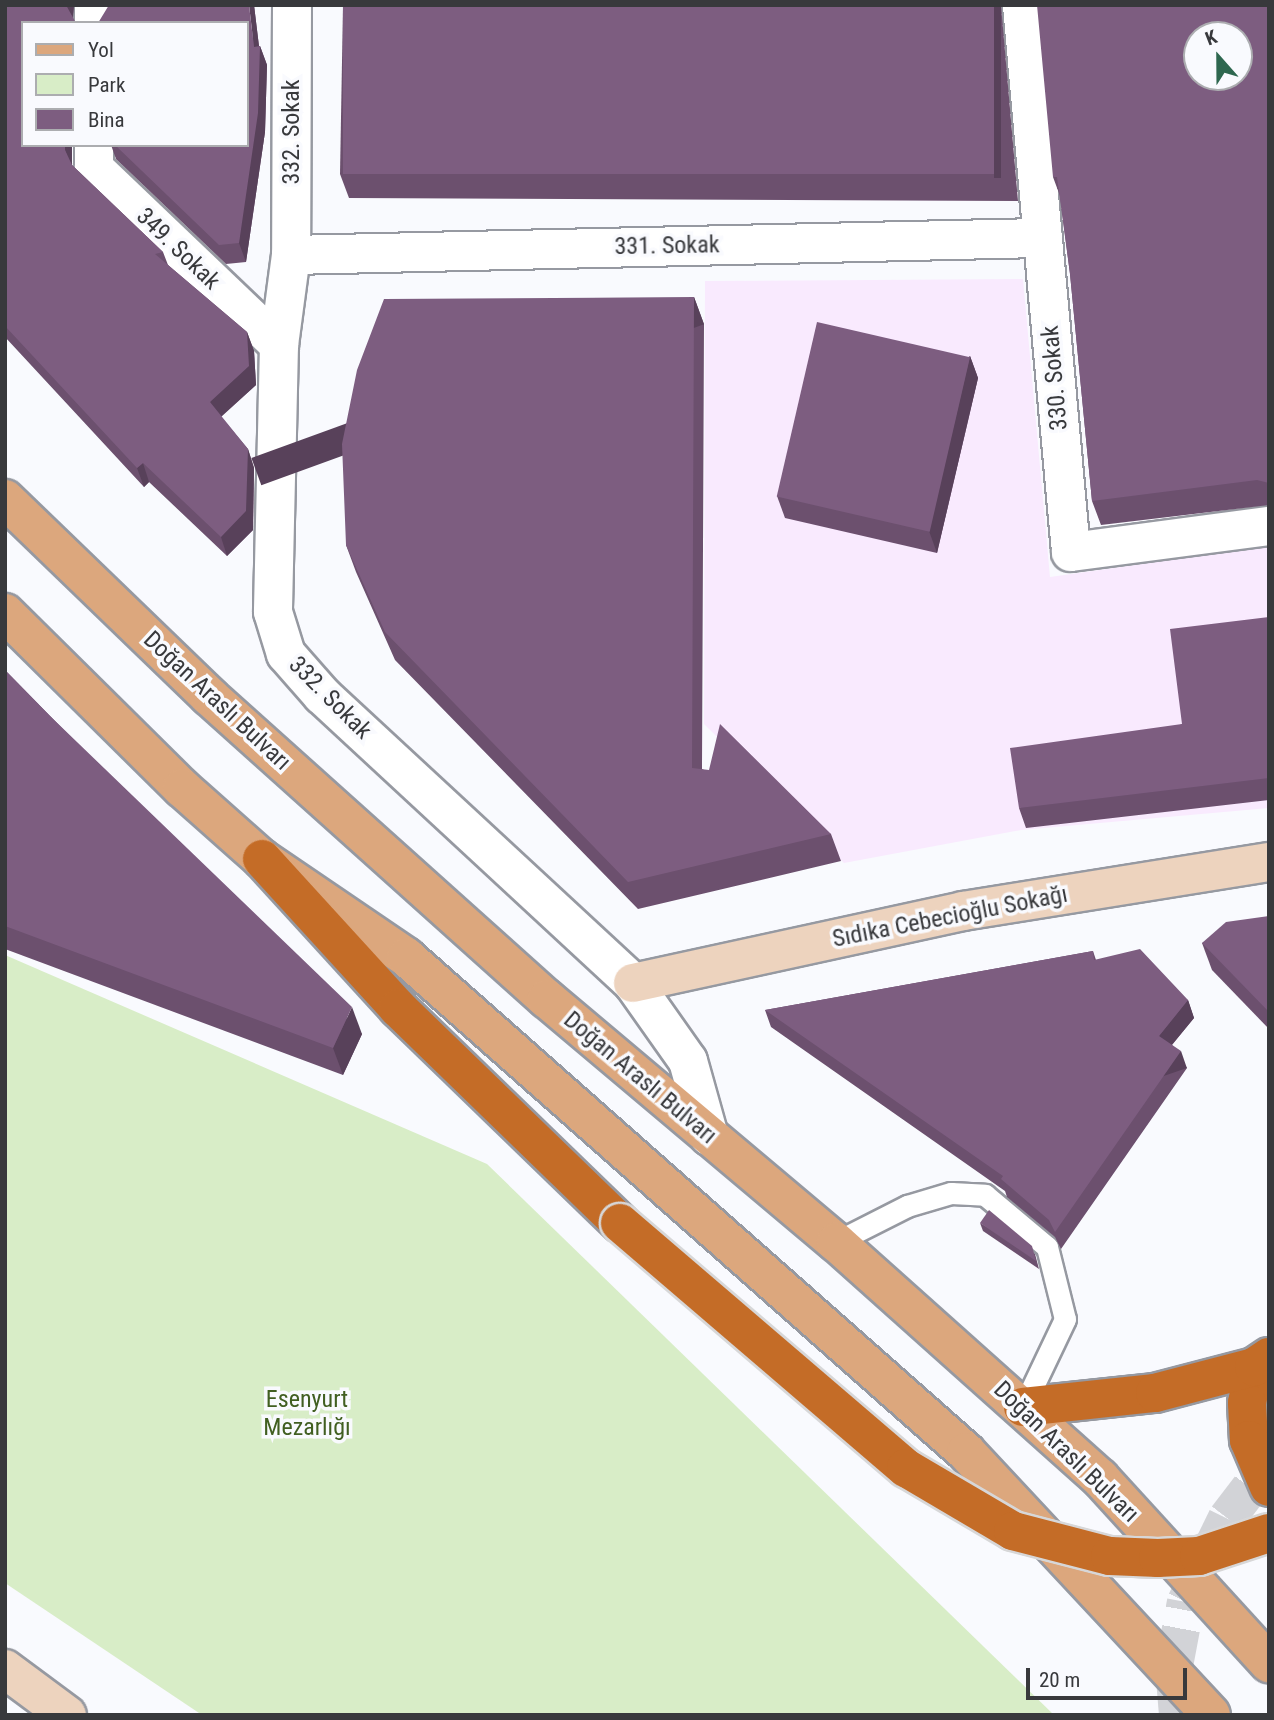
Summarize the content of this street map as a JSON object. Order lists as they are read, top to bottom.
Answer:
{
  "streets": {
    "main road": ["Doğan Araslı Bulvarı"],
    "street": [
      "332. Sokak",
      "331. Sokak",
      "349. Sokak",
      "330. Sokak",
      "Sıdıka Cebecioğlu Sokağı"
    ]
  },
  "crossings": [
    ["332. Sokak", "331. Sokak"],
    ["332. Sokak", "349. Sokak"],
    ["332. Sokak", "Doğan Araslı Bulvarı"],
    ["332. Sokak", "Sıdıka Cebecioğlu Sokağı"],
    ["331. Sokak", "330. Sokak"]
  ],
  "parks": ["Esenyurt Mezarlığı"],
  "legend": ["Yol", "Park", "Bina"],
  "scale_bar": "20 m",
  "north": "top"
}
